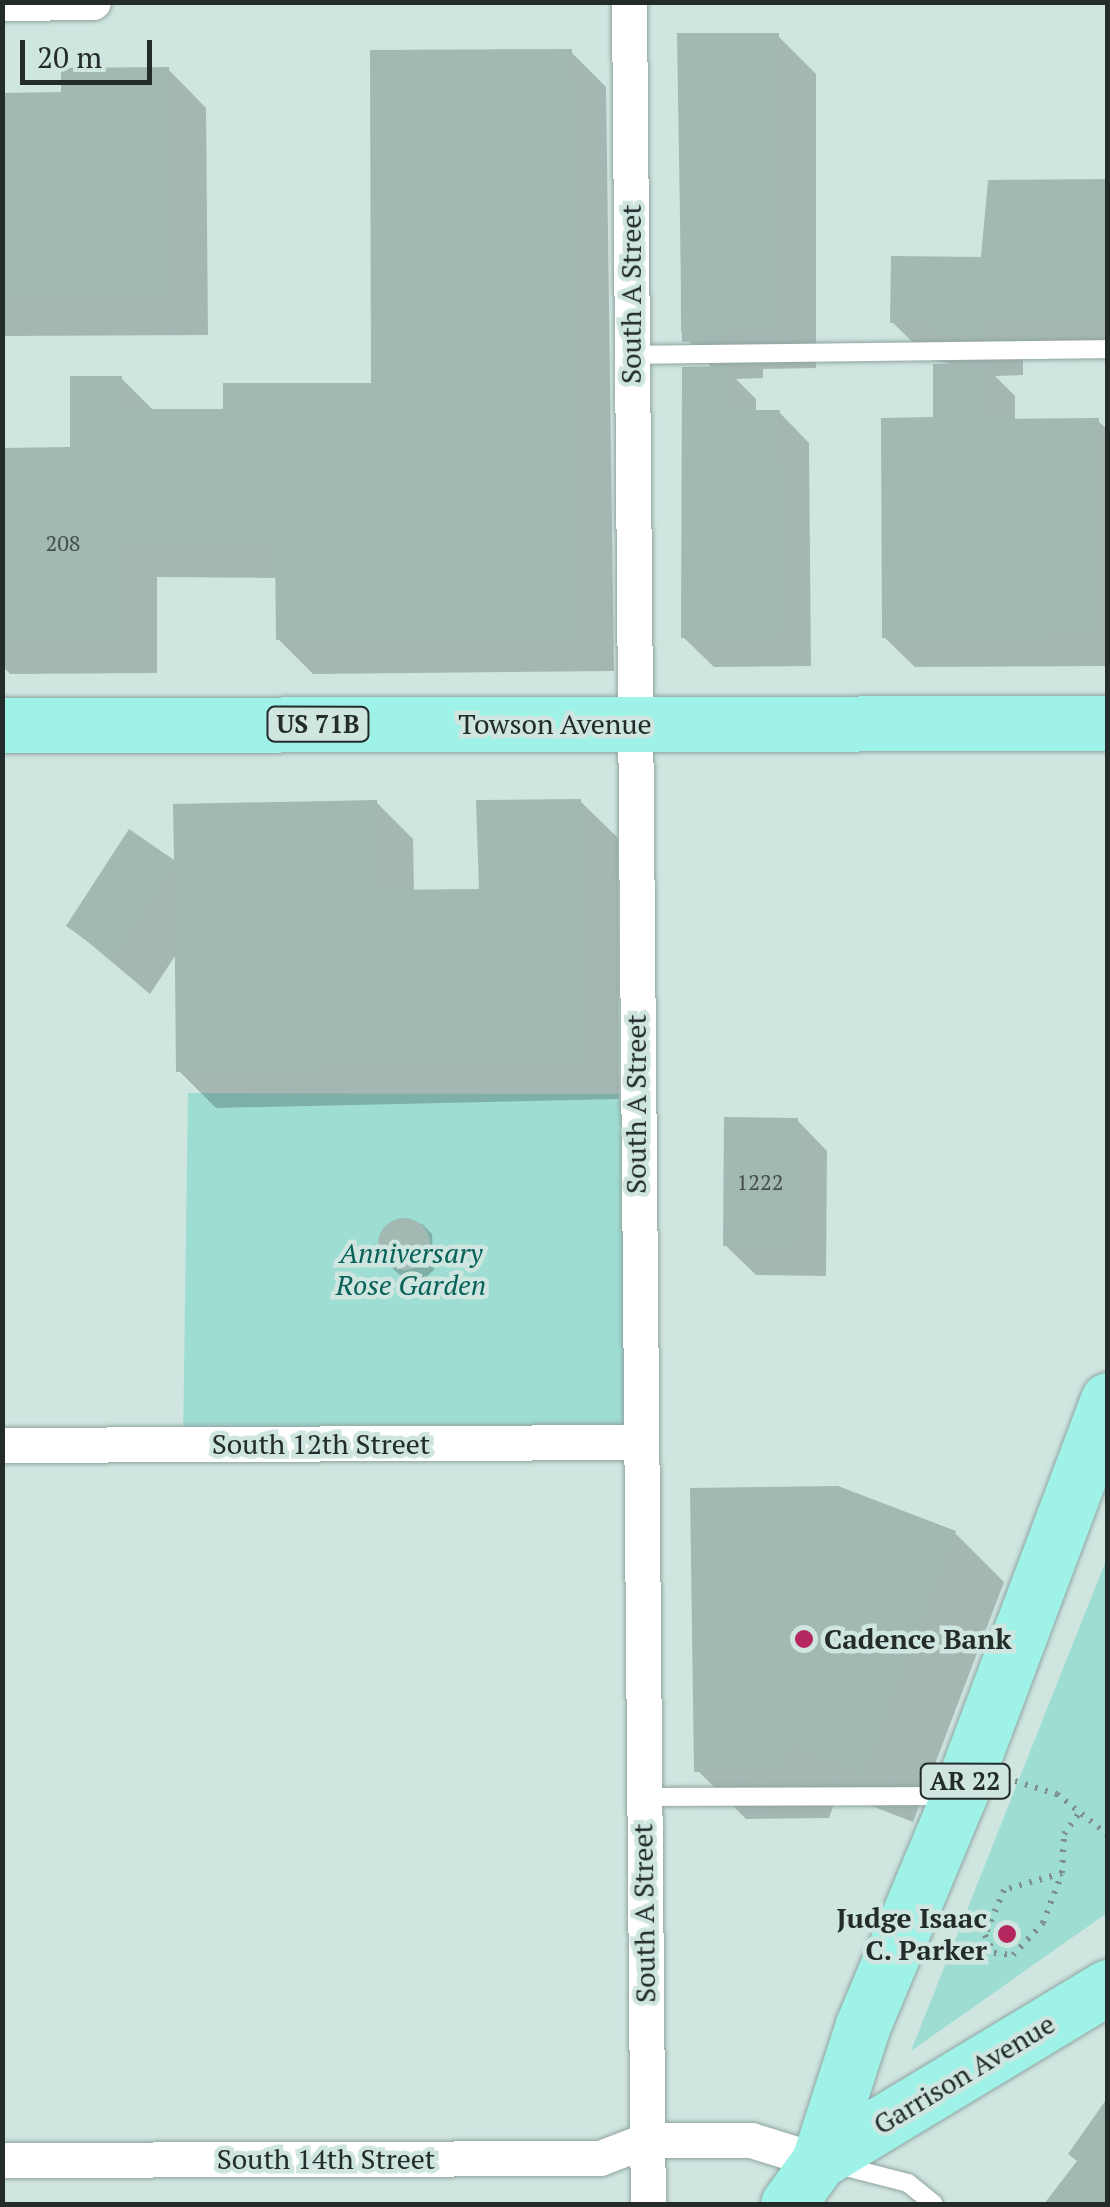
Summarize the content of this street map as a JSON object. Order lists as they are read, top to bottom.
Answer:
{
  "streets": {
    "main road": [
      "US 71B",
      "Towson Avenue",
      "AR 22",
      "Garrison Avenue"
    ],
    "street": ["South A Street", "South 12th Street", "South 14th Street"]
  },
  "crossings": [
    ["South A Street", "Towson Avenue"],
    ["South A Street", "South 12th Street"],
    ["South A Street", "South 14th Street"],
    ["AR 22", "Garrison Avenue"]
  ],
  "parks": ["Anniversary Rose Garden"],
  "places": ["Cadence Bank", "Judge Isaac C. Parker"],
  "house_numbers": ["208", "1222"],
  "scale_bar": "20 m"
}
